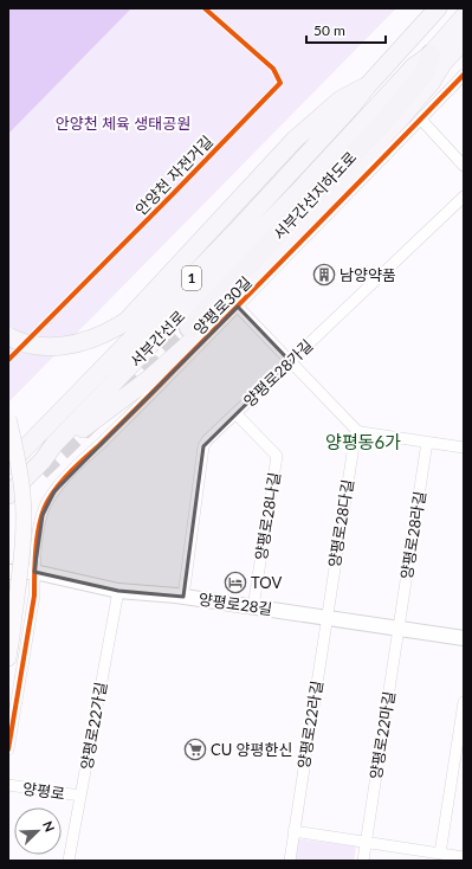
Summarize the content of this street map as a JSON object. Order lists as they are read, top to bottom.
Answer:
{
  "streets": {
    "highway": ["서부간선지하도로"],
    "main road": ["1", "서부간선로"],
    "street": [
      "양평로30길",
      "양평로28가길",
      "양평로28나길",
      "양평로28다길",
      "양평로28라길",
      "양평로28길",
      "양평로22라길",
      "양평로22가길",
      "양평로22마길",
      "양평로"
    ],
    "cycle path": ["안양천 자전거길"]
  },
  "crossings": [
    ["서부간선지하도로", "서부간선로"],
    ["양평로30길", "양평로28길"],
    ["양평로28가길", "양평로28나길"],
    ["양평로28가길", "양평로28길"],
    ["양평로28나길", "양평로28길"],
    ["양평로28다길", "양평로28길"],
    ["양평로28다길", "양평로22라길"],
    ["양평로28라길", "양평로28길"],
    ["양평로28라길", "양평로22마길"],
    ["양평로28길", "양평로22라길"],
    ["양평로28길", "양평로22가길"],
    ["양평로28길", "양평로22마길"],
    ["양평로22가길", "양평로"]
  ],
  "districts": ["양평동6가"],
  "parks": ["안양천 체육 생태공원"],
  "places": {
    "building": ["남양약품"],
    "hotel": ["TOV"],
    "supermarket": ["CU 양평한신"]
  },
  "scale_bar": "50 m",
  "north": "top right"
}
